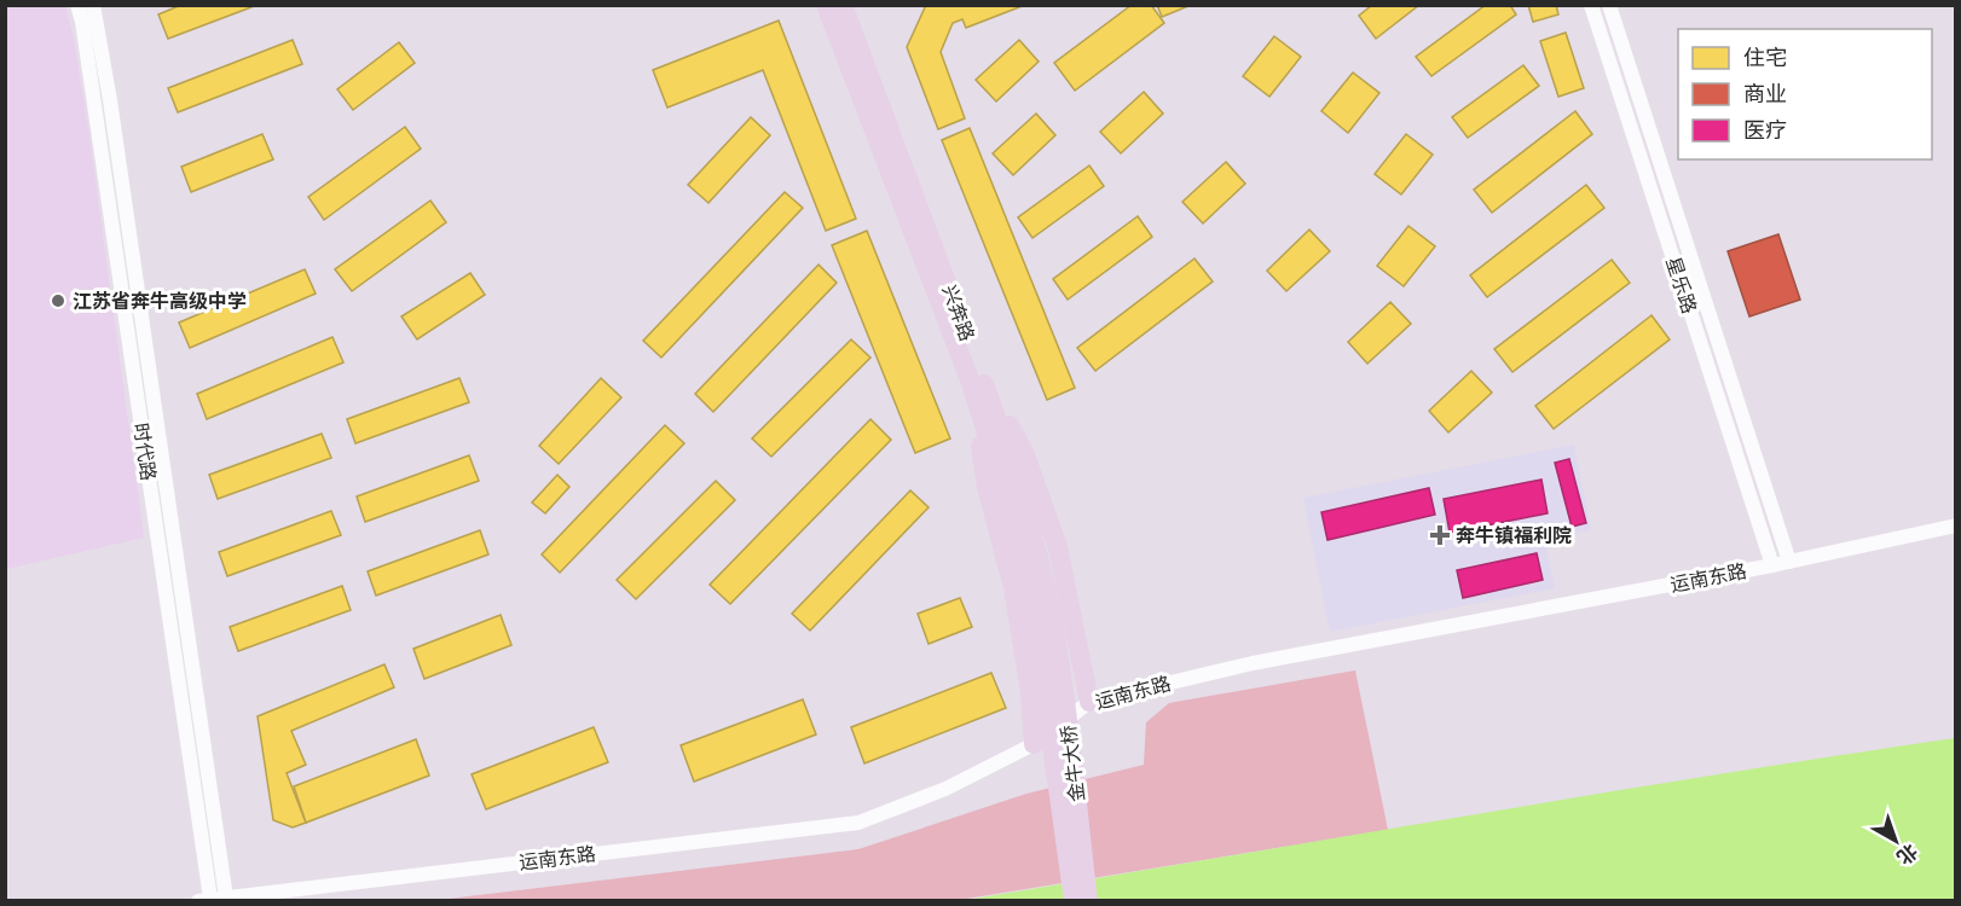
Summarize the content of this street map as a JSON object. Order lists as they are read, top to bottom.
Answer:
{
  "streets": {
    "main road": ["兴奔路", "金牛大桥"],
    "street": ["星乐路", "时代路", "运南东路"]
  },
  "crossings": [
    ["星乐路", "运南东路"],
    ["兴奔路", "金牛大桥"],
    ["时代路", "运南东路"]
  ],
  "places": {
    "other": ["江苏省奔牛高级中学"],
    "health": ["奔牛镇福利院"]
  },
  "legend": ["住宅", "商业", "医疗"],
  "north": "bottom right"
}
